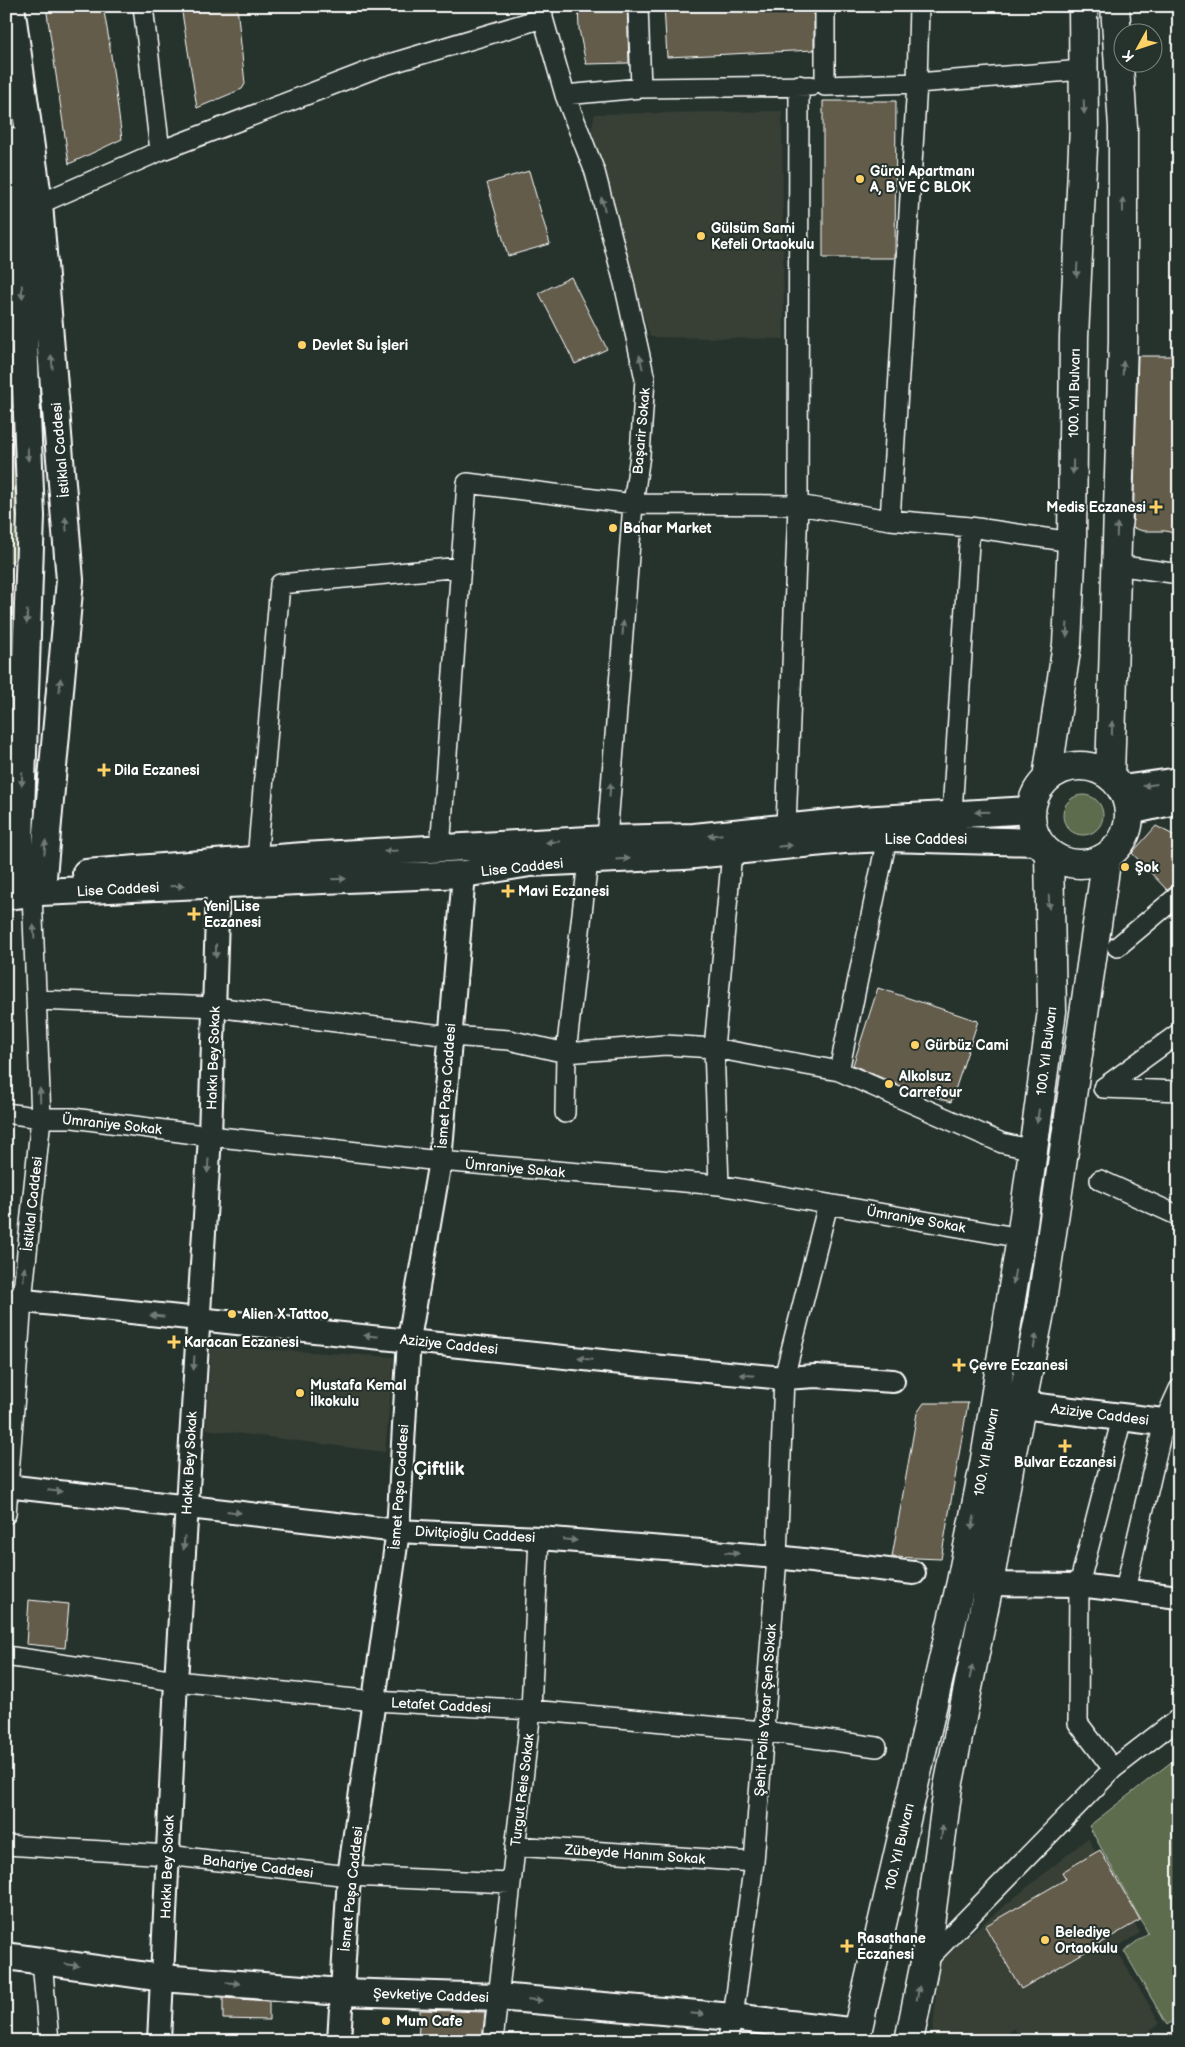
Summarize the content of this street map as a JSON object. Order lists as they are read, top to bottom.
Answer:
{
  "streets": {
    "main road": [
      "100. Yıl Bulvarı",
      "İstiklal Caddesi",
      "Lise Caddesi",
      "Aziziye Caddesi",
      "Şevketiye Caddesi"
    ],
    "street": [
      "Başarir Sokak",
      "Hakkı Bey Sokak",
      "İsmet Paşa Caddesi",
      "Ümraniye Sokak",
      "Divitçioğlu Caddesi",
      "Letafet Caddesi",
      "Şehit Polis Yaşar Şen Sokak",
      "Turgut Reis Sokak",
      "Zübeyde Hanım Sokak",
      "Bahariye Caddesi"
    ]
  },
  "crossings": [
    ["100. Yıl Bulvarı", "Lise Caddesi"],
    ["100. Yıl Bulvarı", "Ümraniye Sokak"],
    ["100. Yıl Bulvarı", "Aziziye Caddesi"],
    ["100. Yıl Bulvarı", "Şevketiye Caddesi"],
    ["Başarir Sokak", "Lise Caddesi"],
    ["İstiklal Caddesi", "Lise Caddesi"],
    ["İstiklal Caddesi", "Ümraniye Sokak"],
    ["İstiklal Caddesi", "Aziziye Caddesi"],
    ["İstiklal Caddesi", "Divitçioğlu Caddesi"],
    ["Lise Caddesi", "Hakkı Bey Sokak"],
    ["Lise Caddesi", "İsmet Paşa Caddesi"],
    ["Hakkı Bey Sokak", "Ümraniye Sokak"],
    ["Hakkı Bey Sokak", "Aziziye Caddesi"],
    ["Hakkı Bey Sokak", "Divitçioğlu Caddesi"],
    ["Hakkı Bey Sokak", "Letafet Caddesi"],
    ["Hakkı Bey Sokak", "Bahariye Caddesi"],
    ["Hakkı Bey Sokak", "Şevketiye Caddesi"],
    ["İsmet Paşa Caddesi", "Ümraniye Sokak"],
    ["İsmet Paşa Caddesi", "Aziziye Caddesi"],
    ["İsmet Paşa Caddesi", "Divitçioğlu Caddesi"],
    ["İsmet Paşa Caddesi", "Letafet Caddesi"],
    ["İsmet Paşa Caddesi", "Bahariye Caddesi"],
    ["İsmet Paşa Caddesi", "Şevketiye Caddesi"],
    ["Ümraniye Sokak", "Şehit Polis Yaşar Şen Sokak"],
    ["Aziziye Caddesi", "Şehit Polis Yaşar Şen Sokak"],
    ["Divitçioğlu Caddesi", "Şehit Polis Yaşar Şen Sokak"],
    ["Divitçioğlu Caddesi", "Turgut Reis Sokak"],
    ["Letafet Caddesi", "Şehit Polis Yaşar Şen Sokak"],
    ["Letafet Caddesi", "Turgut Reis Sokak"],
    ["Şehit Polis Yaşar Şen Sokak", "Zübeyde Hanım Sokak"],
    ["Şehit Polis Yaşar Şen Sokak", "Şevketiye Caddesi"],
    ["Turgut Reis Sokak", "Zübeyde Hanım Sokak"],
    ["Turgut Reis Sokak", "Bahariye Caddesi"],
    ["Turgut Reis Sokak", "Şevketiye Caddesi"]
  ],
  "one_way": [
    "Hakkı Bey Sokak",
    "Aziziye Caddesi",
    "Divitçioğlu Caddesi",
    "Şevketiye Caddesi"
  ],
  "districts": ["Çiftlik"],
  "places": {
    "other": [
      "Gürol Apartmanı A, B VE C BLOK",
      "Gülsüm Sami Kefeli Ortaokulu",
      "Devlet Su İşleri",
      "Bahar Market",
      "Şok",
      "Gürbüz Cami",
      "Alkolsuz Carrefour",
      "Alien X Tattoo",
      "Mustafa Kemal İlkokulu",
      "Belediye Ortaokulu",
      "Mum Cafe"
    ],
    "health": [
      "Medis Eczanesi",
      "Dila Eczanesi",
      "Mavi Eczanesi",
      "Yeni Lise Eczanesi",
      "Karacan Eczanesi",
      "Çevre Eczanesi",
      "Bulvar Eczanesi",
      "Rasathane Eczanesi"
    ]
  },
  "north": "bottom left"
}
